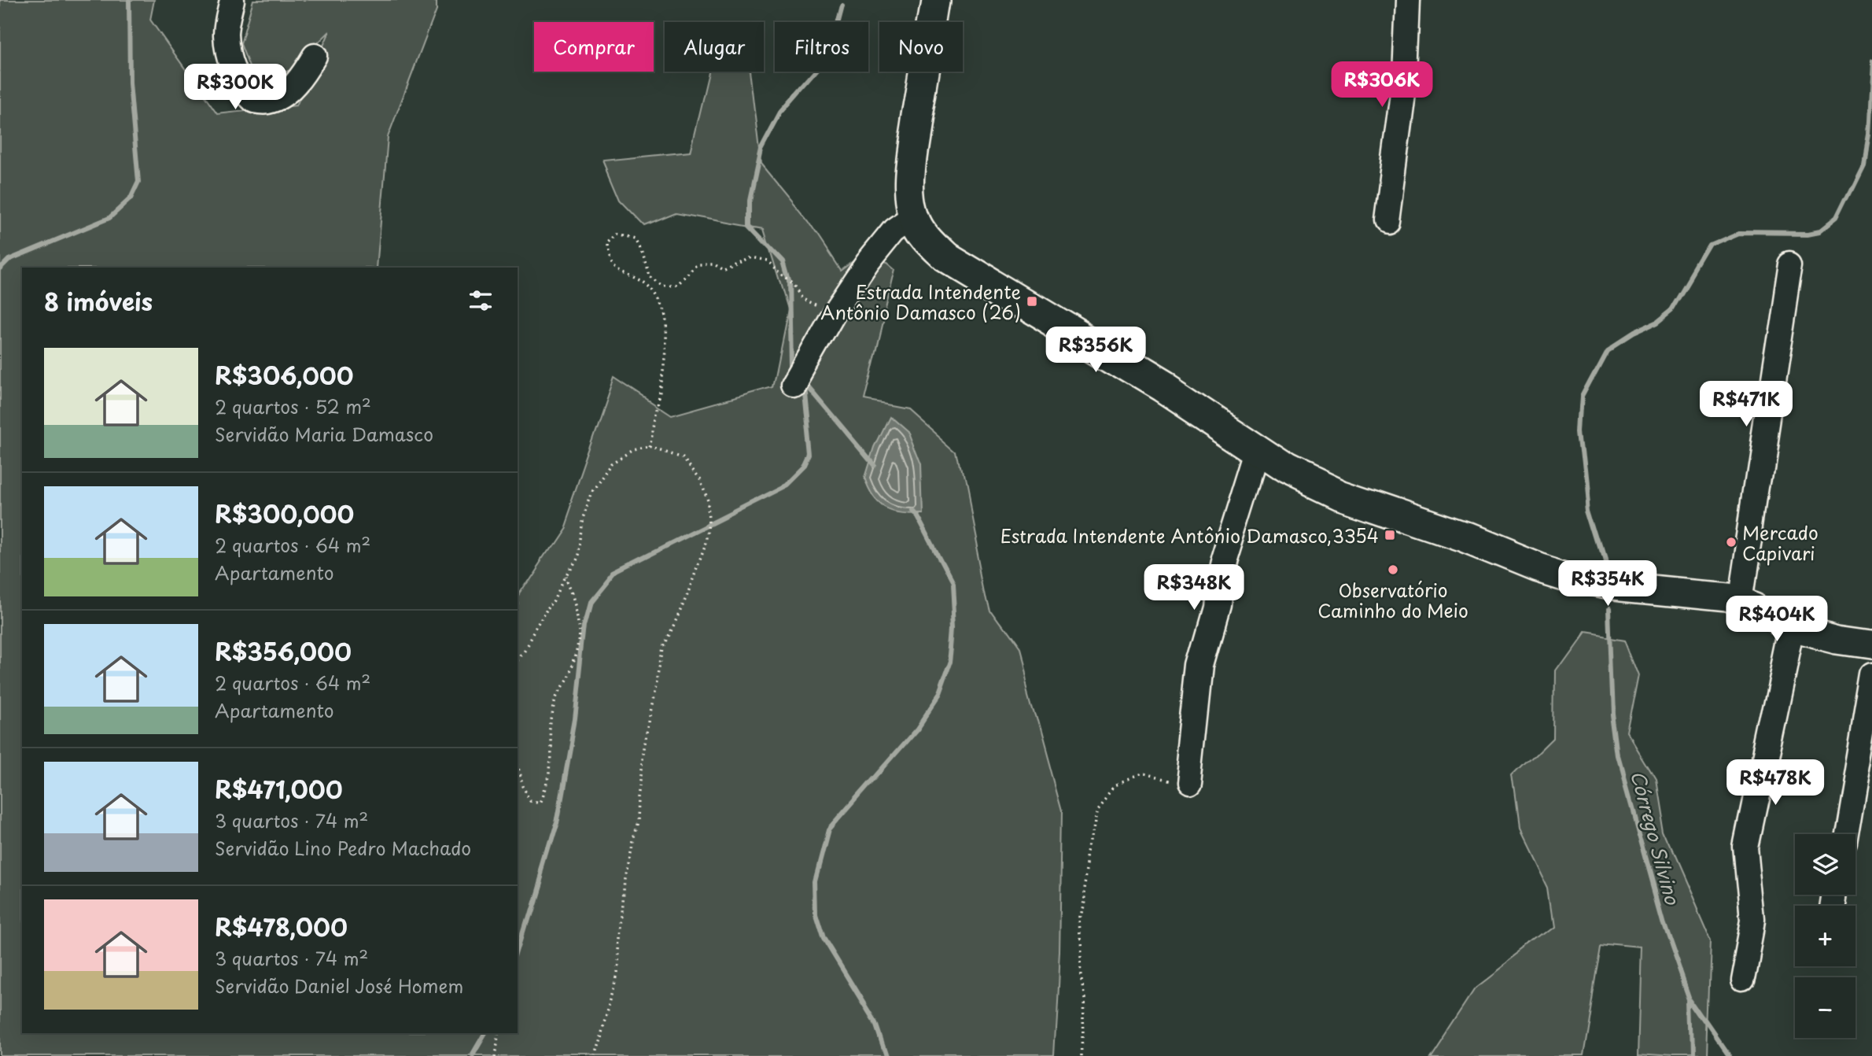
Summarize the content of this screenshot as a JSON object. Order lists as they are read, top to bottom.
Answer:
{
  "water": ["Córrego Silvino"],
  "places": {
    "transit": ["Estrada Intendente Antônio Damasco (26)", "Estrada Intendente Antônio Damasco,3354"],
    "other": ["Mercado Capivari", "Observatório Caminho do Meio"]
  },
  "page": {
    "chip": [
      "Comprar",
      "Alugar",
      "Filtros",
      "Novo"
    ],
    "price": [
      "R$306K",
      "R$300K",
      "R$356K",
      "R$471K",
      "R$354K",
      "R$348K",
      "R$404K",
      "R$478K"
    ],
    "heading": "8 imóveis",
    "list": [
      {
        "name": "R$306,000",
        "note": "2 quartos · 52 m² · Servidão Maria Damasco"
      },
      {
        "name": "R$300,000",
        "note": "2 quartos · 64 m² · Apartamento"
      },
      {
        "name": "R$356,000",
        "note": "2 quartos · 64 m² · Apartamento"
      },
      {
        "name": "R$471,000",
        "note": "3 quartos · 74 m² · Servidão Lino Pedro Machado"
      },
      {
        "name": "R$478,000",
        "note": "3 quartos · 74 m² · Servidão Daniel José Homem"
      }
    ],
    "map_buttons": ["+", "−"]
  }
}
